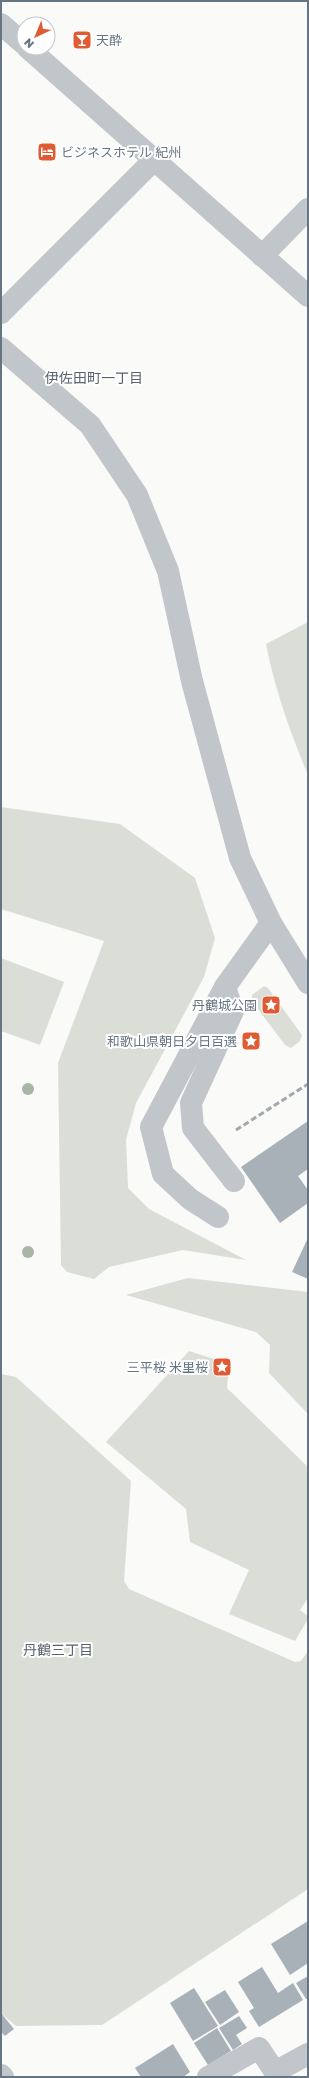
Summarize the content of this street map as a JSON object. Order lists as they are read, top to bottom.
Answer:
{
  "districts": ["伊佐田町一丁目", "丹鶴三丁目"],
  "places": {
    "bar": ["天酔"],
    "hotel": ["ビジネスホテル 紀州"],
    "place": ["丹鶴城公園", "和歌山県朝日夕日百選", "三平桜 米里桜"]
  },
  "north": "bottom left"
}
